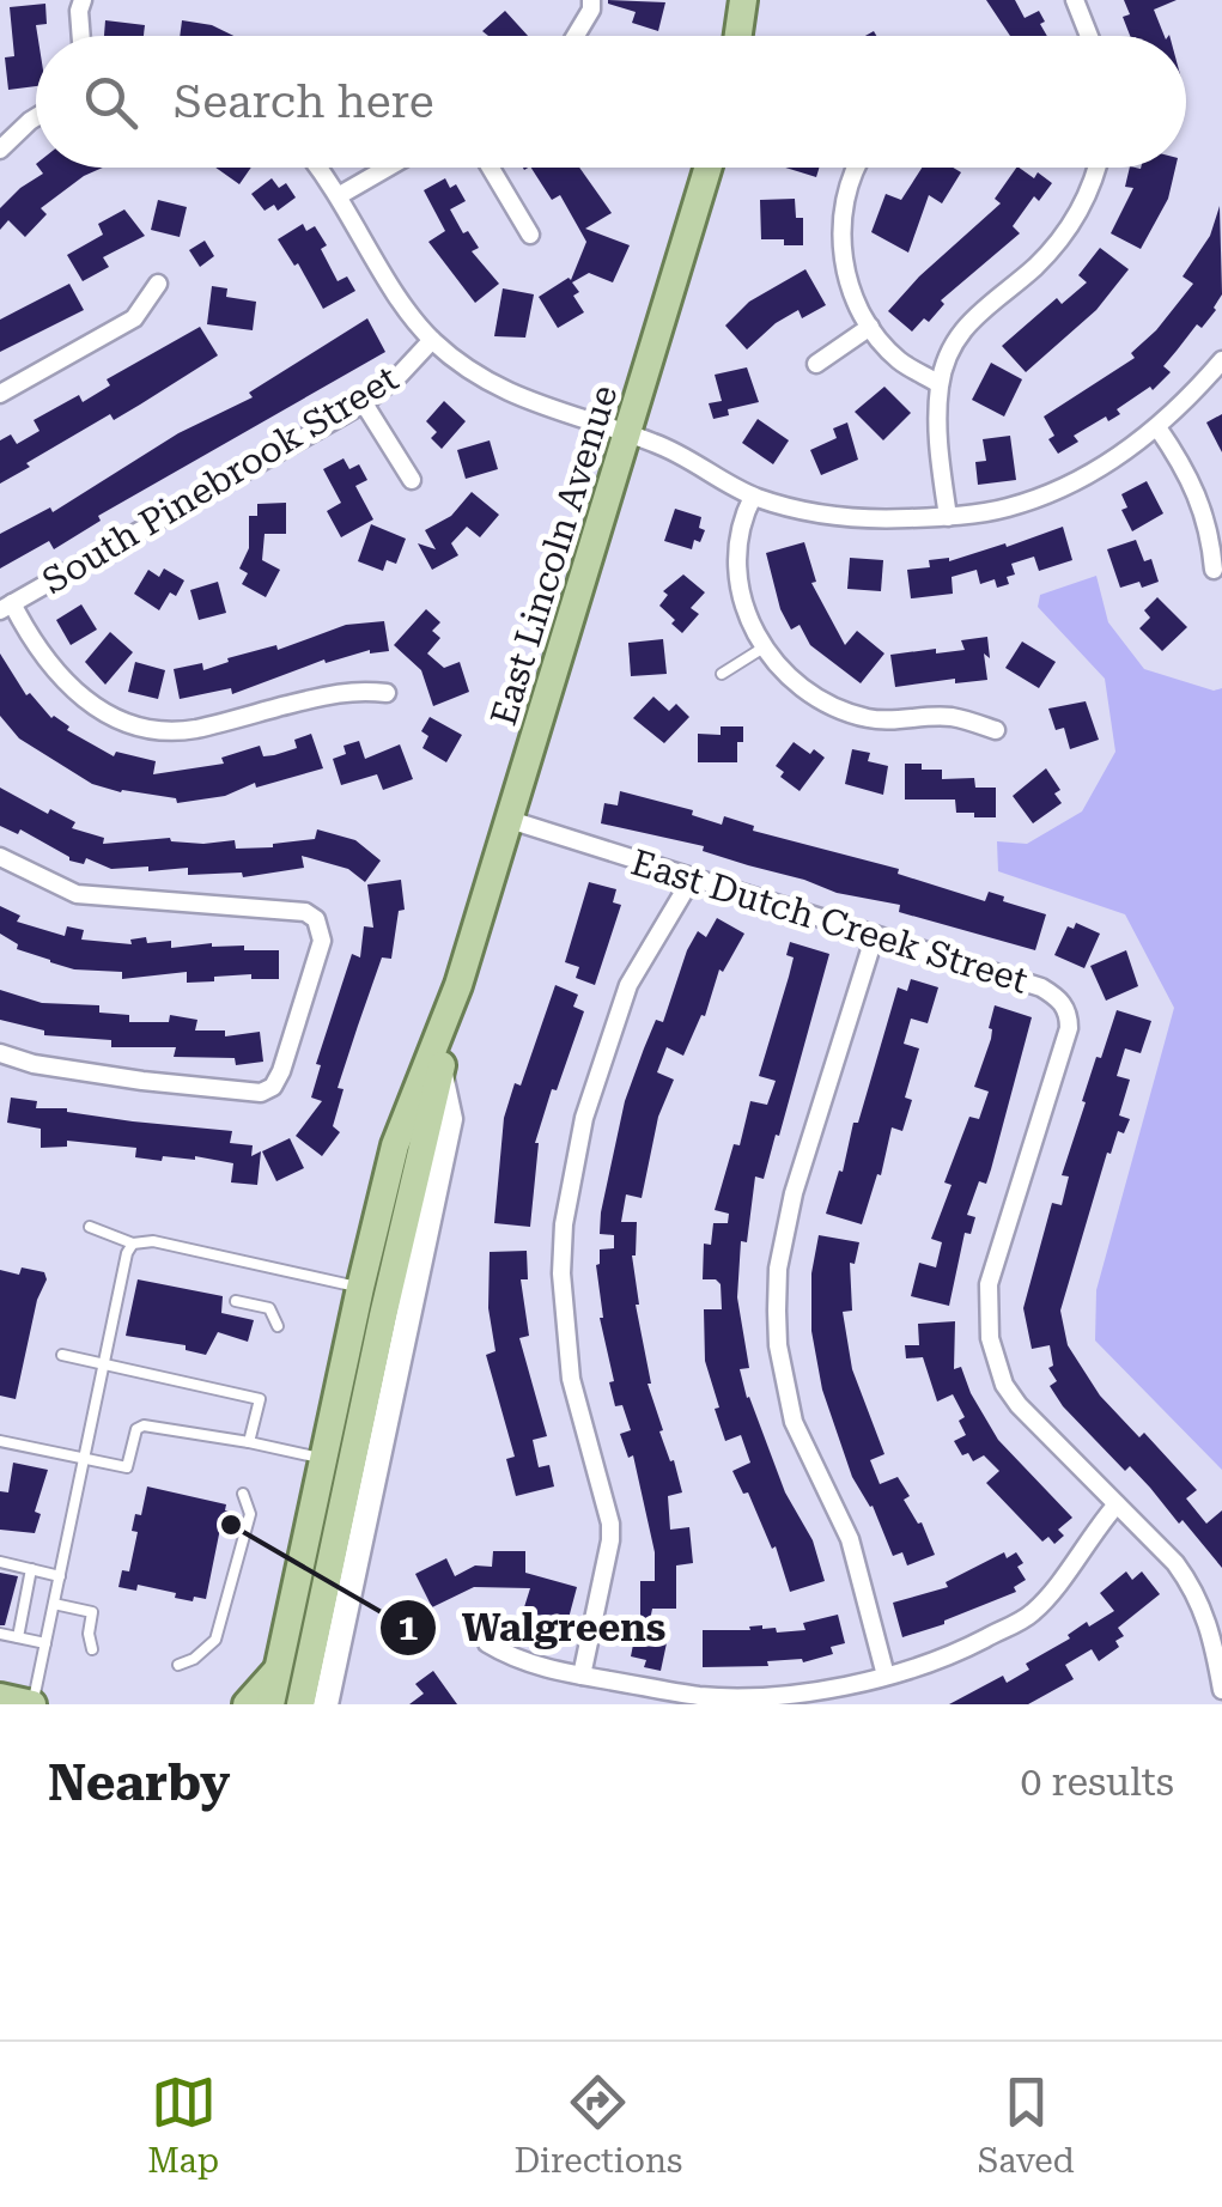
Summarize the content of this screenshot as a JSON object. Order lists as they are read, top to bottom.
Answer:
{
  "streets": {
    "main road": ["East Lincoln Avenue"],
    "street": ["South Pinebrook Street", "East Dutch Creek Street"]
  },
  "crossings": [
    ["East Lincoln Avenue", "East Dutch Creek Street"]
  ],
  "places": ["Walgreens"],
  "page": {
    "search": "Search here",
    "heading": ["Nearby", "0 results"],
    "nav": ["Map", "Directions", "Saved"]
  }
}
